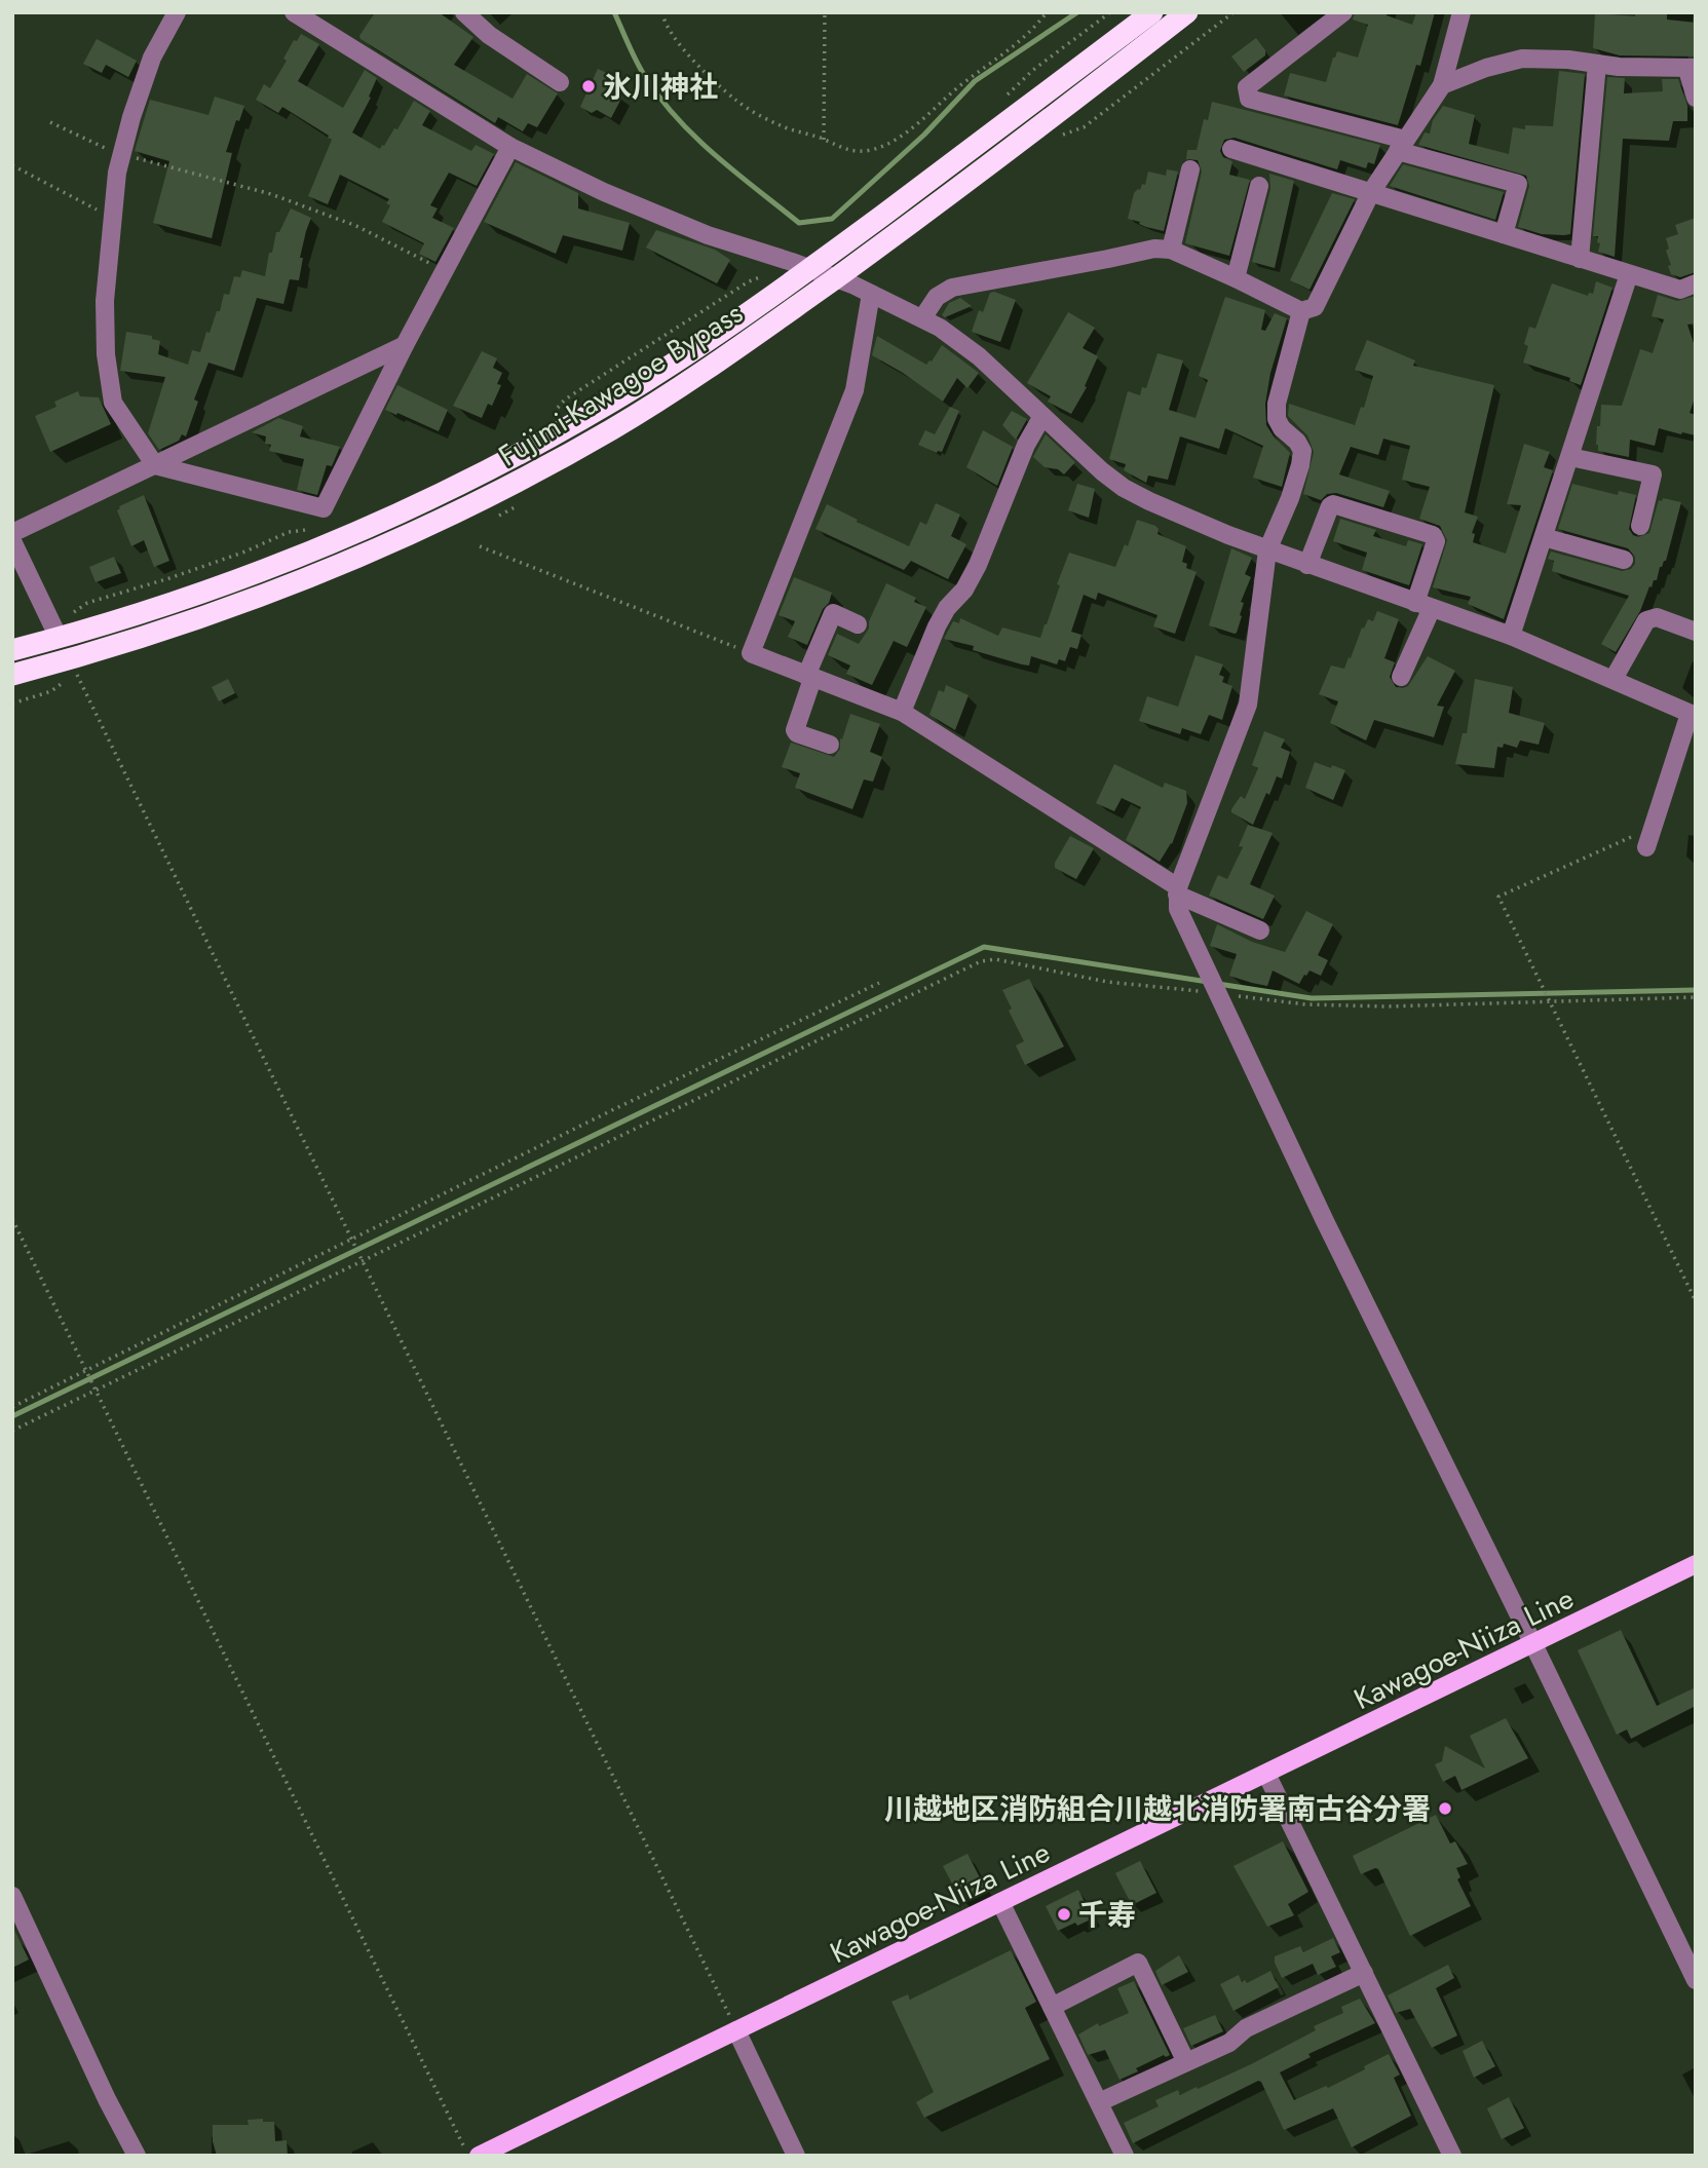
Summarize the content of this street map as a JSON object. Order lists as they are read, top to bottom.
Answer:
{
  "streets": {
    "highway": ["Fujimi-Kawagoe Bypass"],
    "main road": ["Kawagoe-Niiza Line"]
  },
  "places": ["氷川神社", "川越地区消防組合川越北消防署南古谷分署", "千寿"]
}
